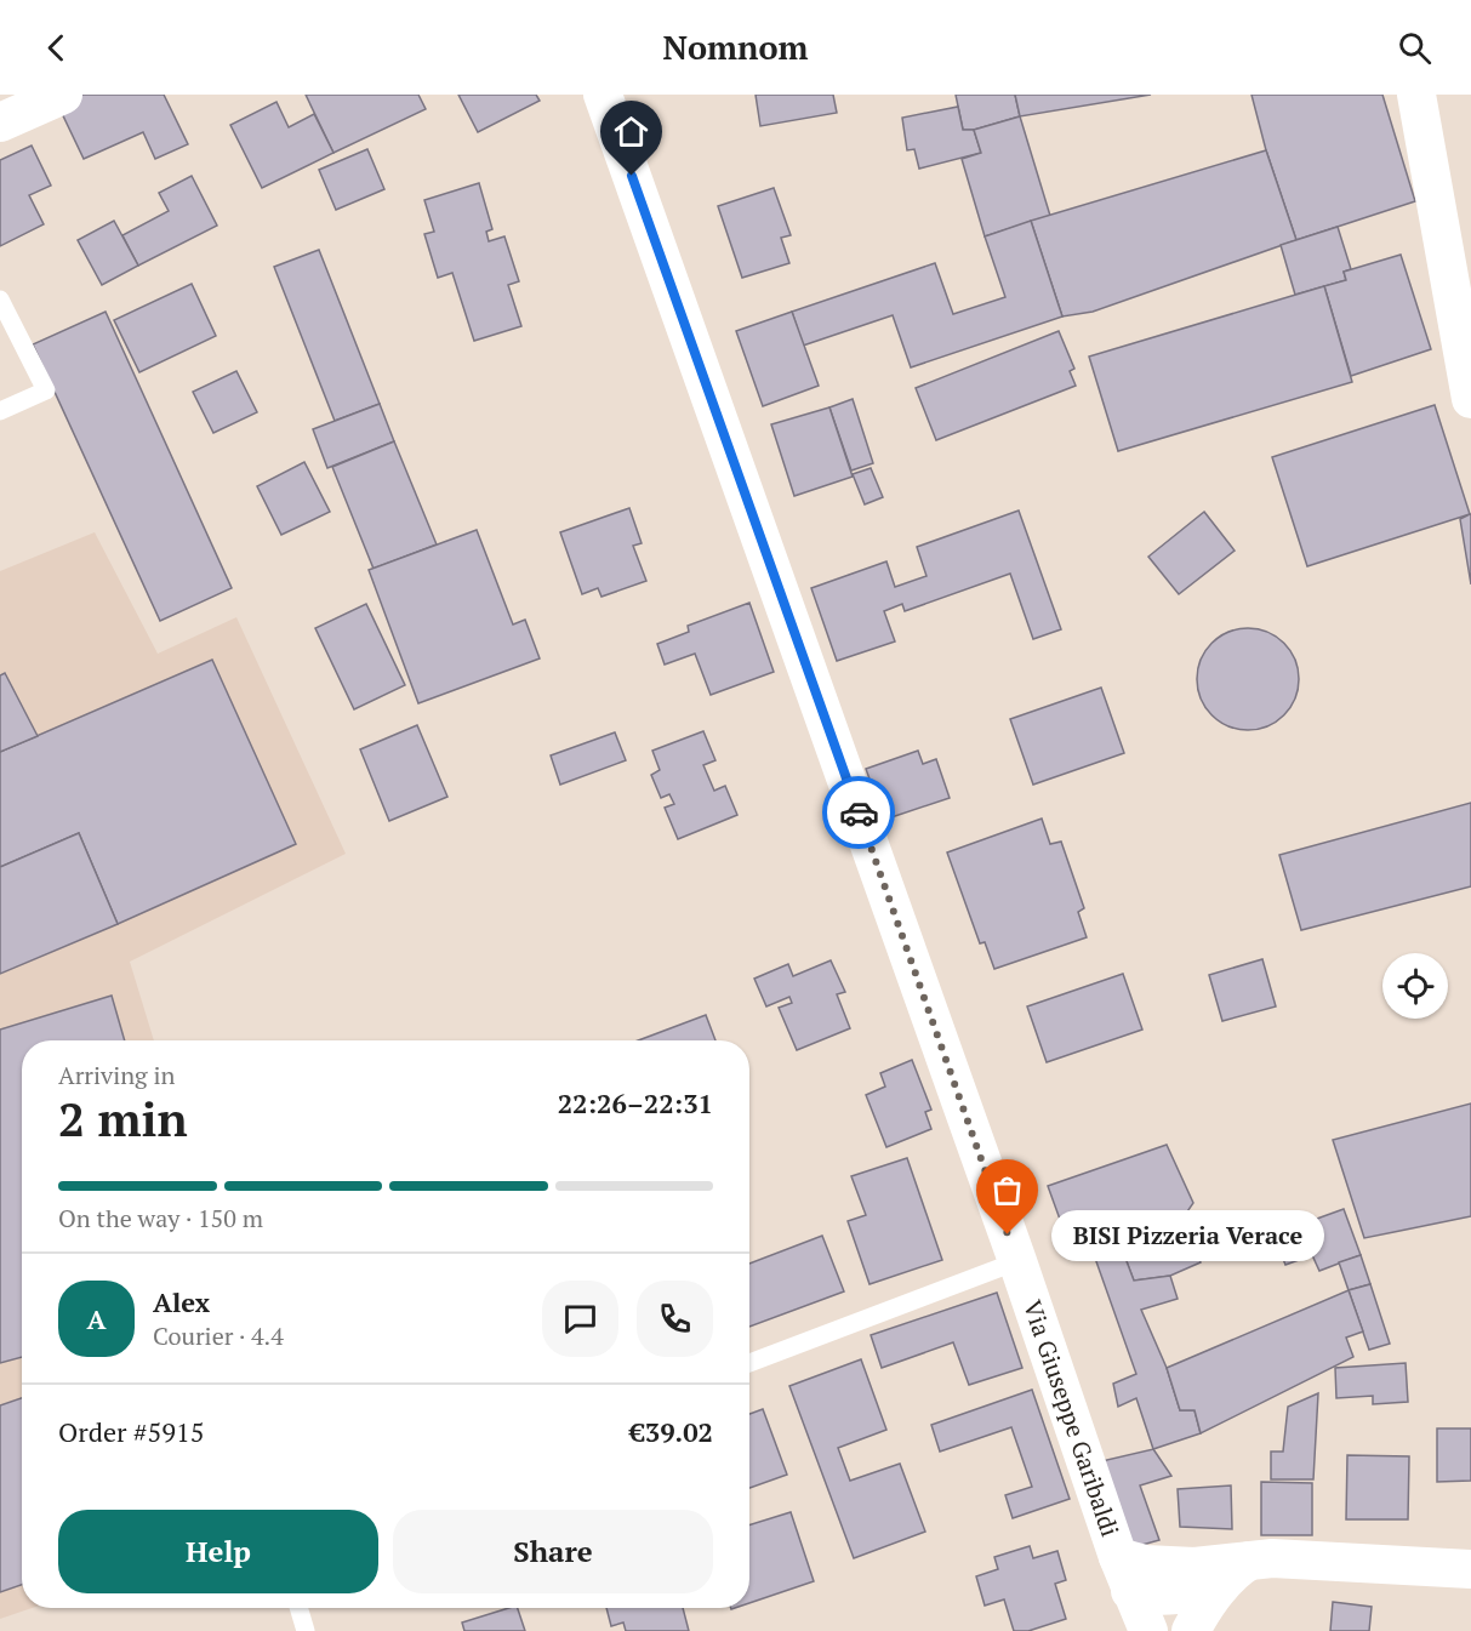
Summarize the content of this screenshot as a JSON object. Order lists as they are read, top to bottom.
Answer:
{
  "streets": {
    "street": ["Via Giuseppe Garibaldi"]
  },
  "places": ["BISI Pizzeria Verace"],
  "page": {
    "header": "Nomnom",
    "heading": ["2 min", "Arriving in", "22:26–22:31"],
    "panel": [
      "Alex",
      "Courier · 4.4",
      "Order #5915",
      "€39.02"
    ],
    "bar": "On the way · 150 m",
    "bubble": "BISI Pizzeria Verace",
    "round": "A",
    "buttons": ["Help", "Share"]
  }
}
